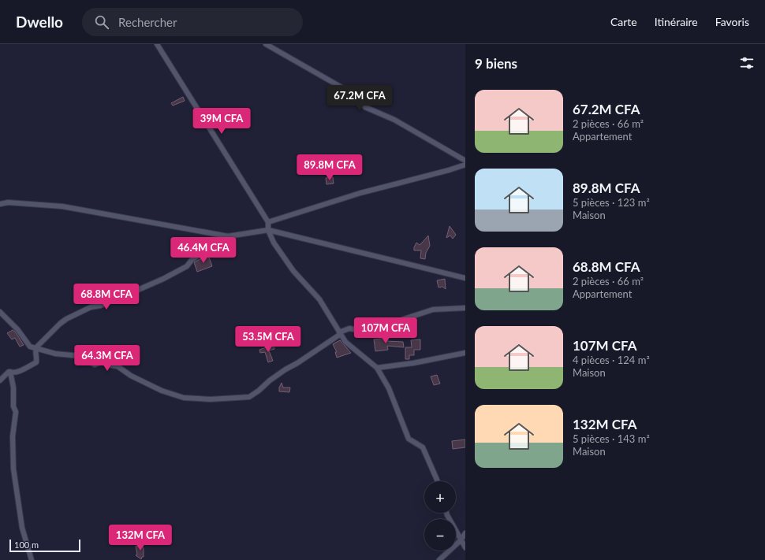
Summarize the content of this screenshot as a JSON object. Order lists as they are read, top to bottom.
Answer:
{
  "scale_bar": "100 m",
  "page": {
    "header": "Dwello",
    "search": "Rechercher",
    "nav": ["Carte", "Itinéraire", "Favoris"],
    "heading": "9 biens",
    "list": [
      {
        "name": "67.2M CFA",
        "note": "2 pièces · 66 m² · Appartement"
      },
      {
        "name": "89.8M CFA",
        "note": "5 pièces · 123 m² · Maison"
      },
      {
        "name": "68.8M CFA",
        "note": "2 pièces · 66 m² · Appartement"
      },
      {
        "name": "107M CFA",
        "note": "4 pièces · 124 m² · Maison"
      },
      {
        "name": "132M CFA",
        "note": "5 pièces · 143 m² · Maison"
      }
    ],
    "price": [
      "67.2M CFA",
      "39M CFA",
      "89.8M CFA",
      "46.4M CFA",
      "68.8M CFA",
      "107M CFA",
      "53.5M CFA",
      "64.3M CFA",
      "132M CFA"
    ],
    "map_buttons": ["+", "−"],
    "scale": "100 m"
  }
}
